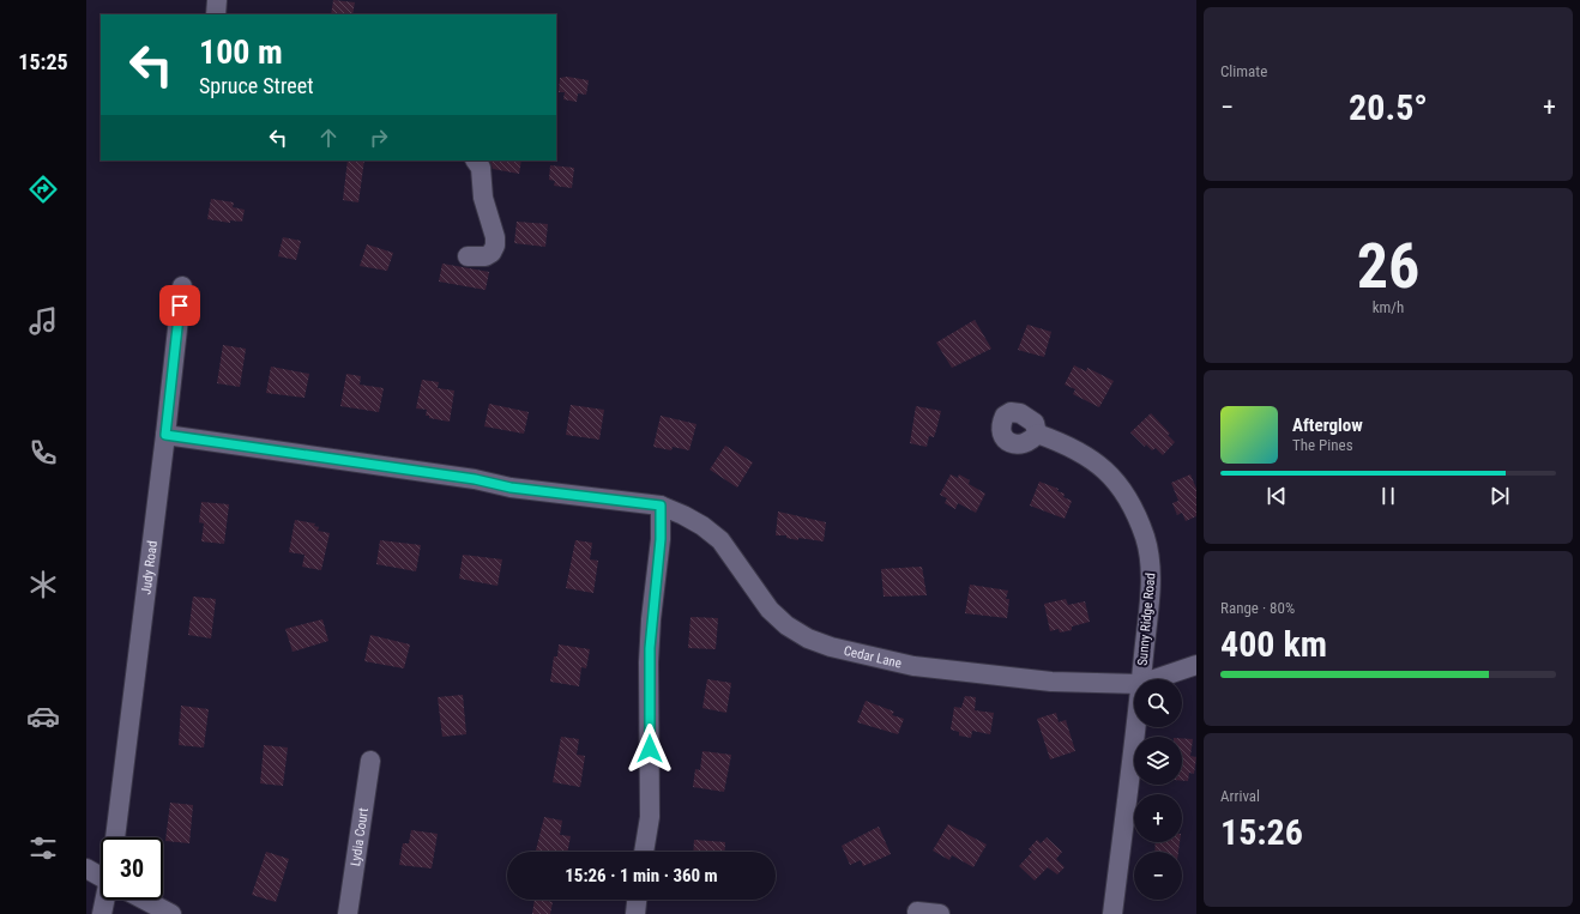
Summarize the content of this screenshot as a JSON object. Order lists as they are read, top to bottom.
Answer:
{
  "streets": {
    "street": [
      "Judy Road",
      "Sunny Ridge Road",
      "Cedar Lane",
      "Lydia Court"
    ]
  },
  "crossings": [
    ["Judy Road", "Cedar Lane"]
  ],
  "page": {
    "tabs": "15:25",
    "tile": [
      "Climate",
      ["26", "km/h"],
      ["Range · 80%", "400 km"],
      ["Arrival", "15:26"]
    ],
    "turn": ["100 m", "Spruce Street"],
    "heat": ["−", "20.5°", "+"],
    "song": ["Afterglow", "The Pines"],
    "map_buttons": ["+", "−"],
    "limit": "30",
    "trip": "15:26 · 1 min · 360 m"
  }
}
